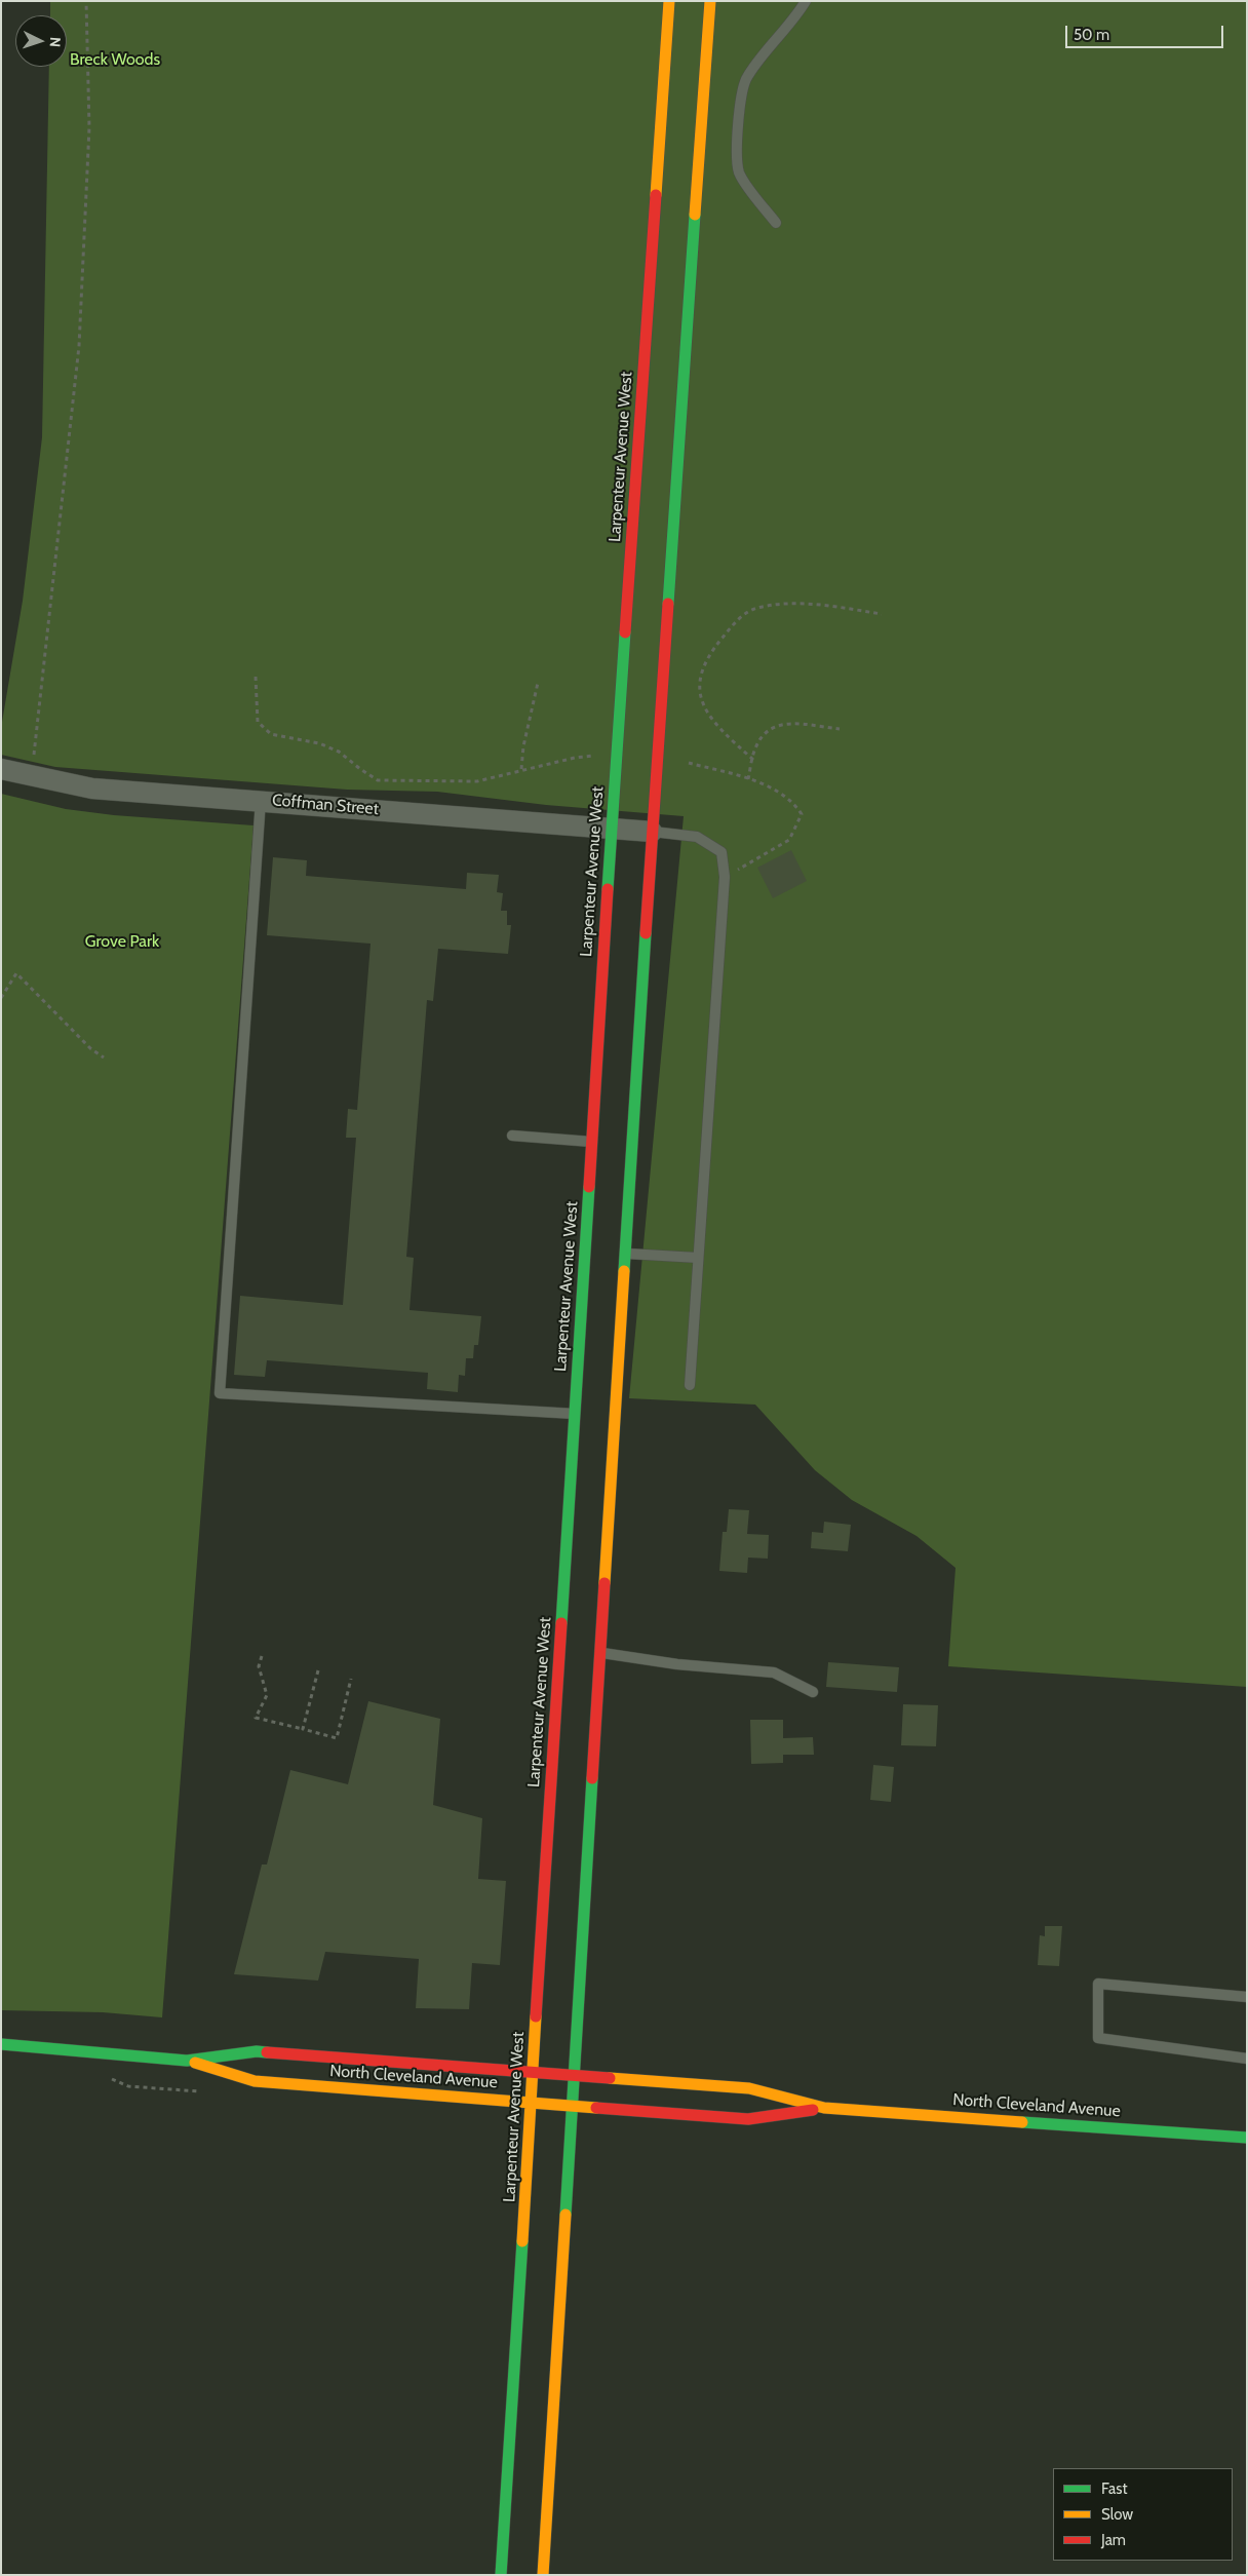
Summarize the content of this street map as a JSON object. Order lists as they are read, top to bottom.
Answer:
{
  "streets": {
    "main road": ["Larpenteur Avenue West", "North Cleveland Avenue"],
    "street": ["Coffman Street"]
  },
  "crossings": [
    ["Larpenteur Avenue West", "Coffman Street"],
    ["Larpenteur Avenue West", "North Cleveland Avenue"]
  ],
  "parks": ["Breck Woods", "Grove Park"],
  "legend": ["Fast", "Slow", "Jam"],
  "scale_bar": "50 m",
  "north": "right"
}
